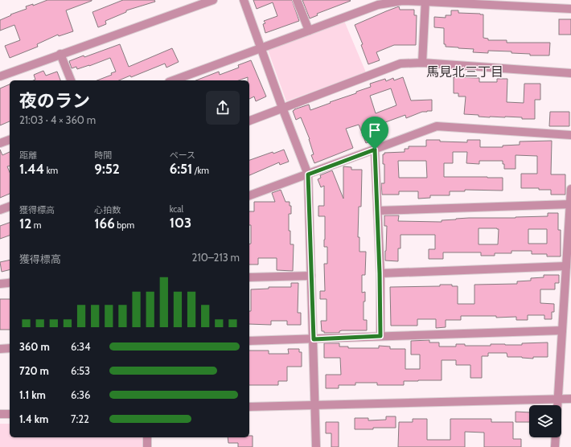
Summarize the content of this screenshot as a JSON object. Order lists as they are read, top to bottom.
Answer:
{
  "districts": ["馬見北三丁目"],
  "page": {
    "heading": ["夜のラン", "21:03 · 4 × 360 m"],
    "stats": [
      ["距離", "1.44 km"],
      ["時間", "9:52"],
      ["ペース", "6:51 /km"],
      ["獲得標高", "12 m"],
      ["心拍数", "166 bpm"],
      ["kcal", "103"]
    ],
    "chart": ["獲得標高", "210–213 m"],
    "list": [
      {
        "name": "360 m",
        "note": "6:34"
      },
      {
        "name": "720 m",
        "note": "6:53"
      },
      {
        "name": "1.1 km",
        "note": "6:36"
      },
      {
        "name": "1.4 km",
        "note": "7:22"
      }
    ]
  }
}
